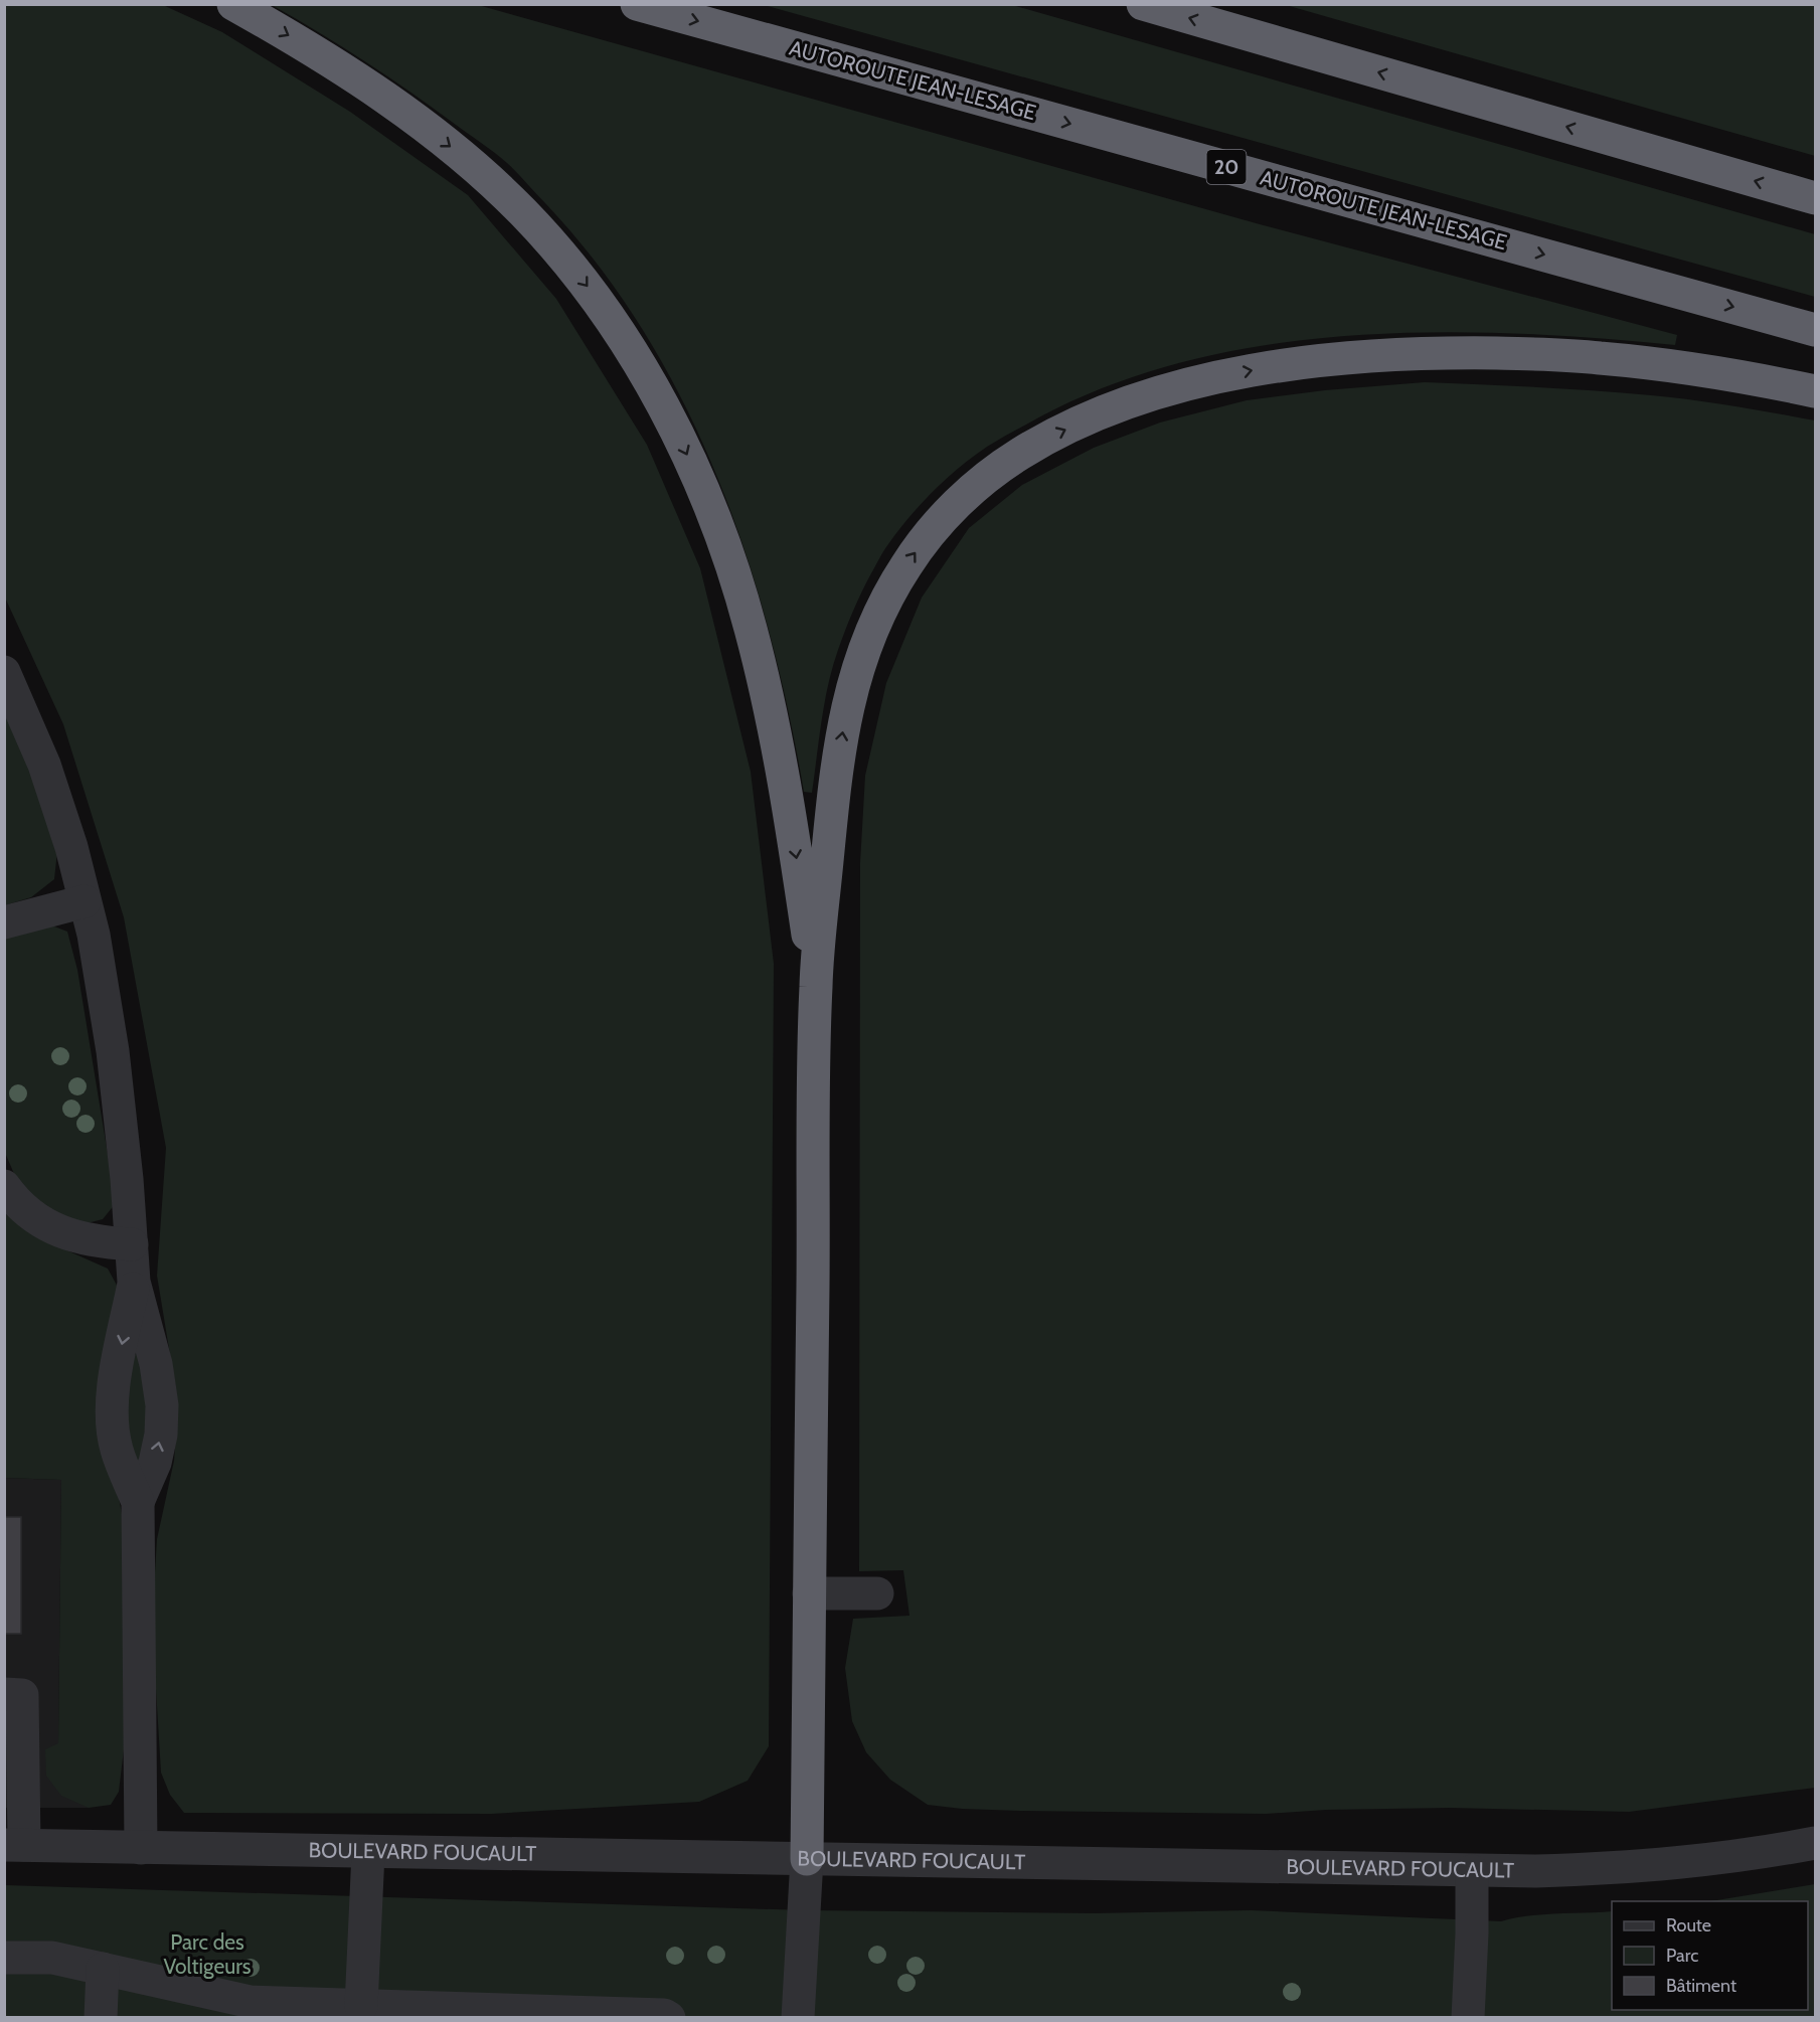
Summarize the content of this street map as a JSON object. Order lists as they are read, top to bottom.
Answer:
{
  "streets": {
    "highway": ["AUTOROUTE JEAN-LESAGE", "20"],
    "street": ["BOULEVARD FOUCAULT"]
  },
  "parks": ["Parc des Voltigeurs"],
  "legend": ["Route", "Parc", "Bâtiment"]
}
